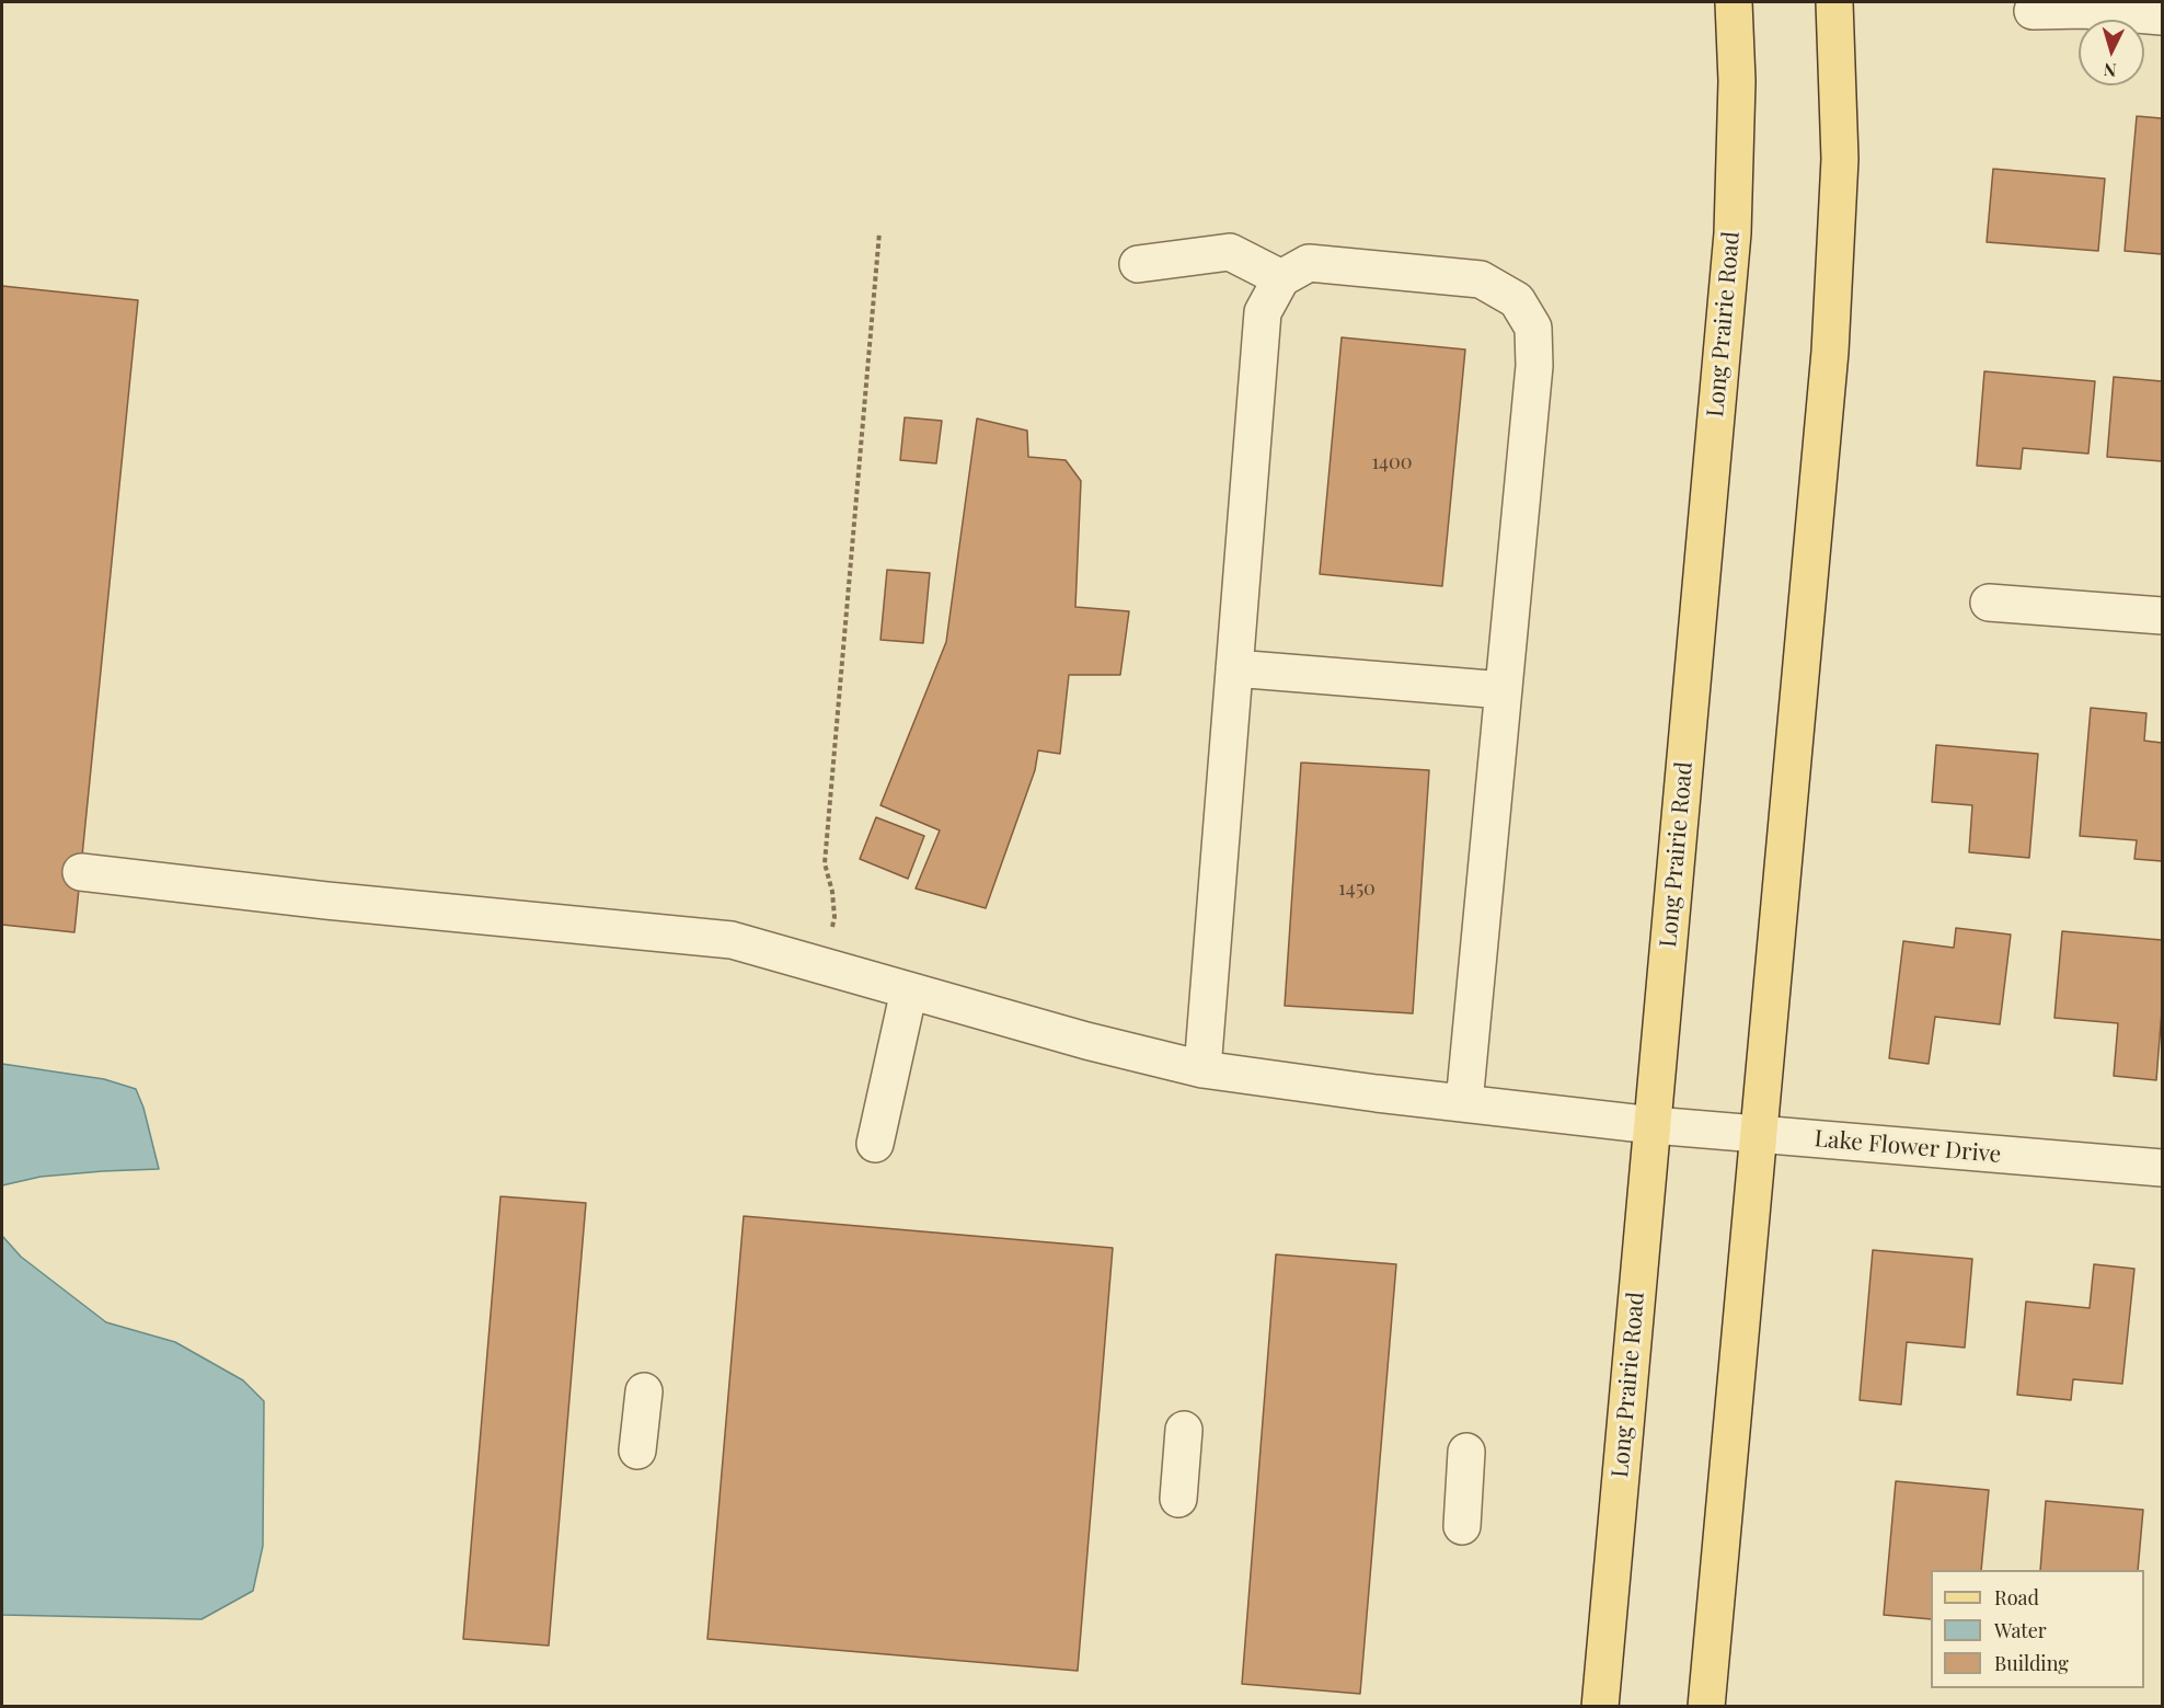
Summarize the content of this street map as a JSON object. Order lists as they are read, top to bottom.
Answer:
{
  "streets": {
    "main road": ["Long Prairie Road"],
    "street": ["Lake Flower Drive"]
  },
  "crossings": [
    ["Long Prairie Road", "Lake Flower Drive"]
  ],
  "house_numbers": ["1400", "1450"],
  "legend": ["Road", "Water", "Building"],
  "north": "bottom"
}
